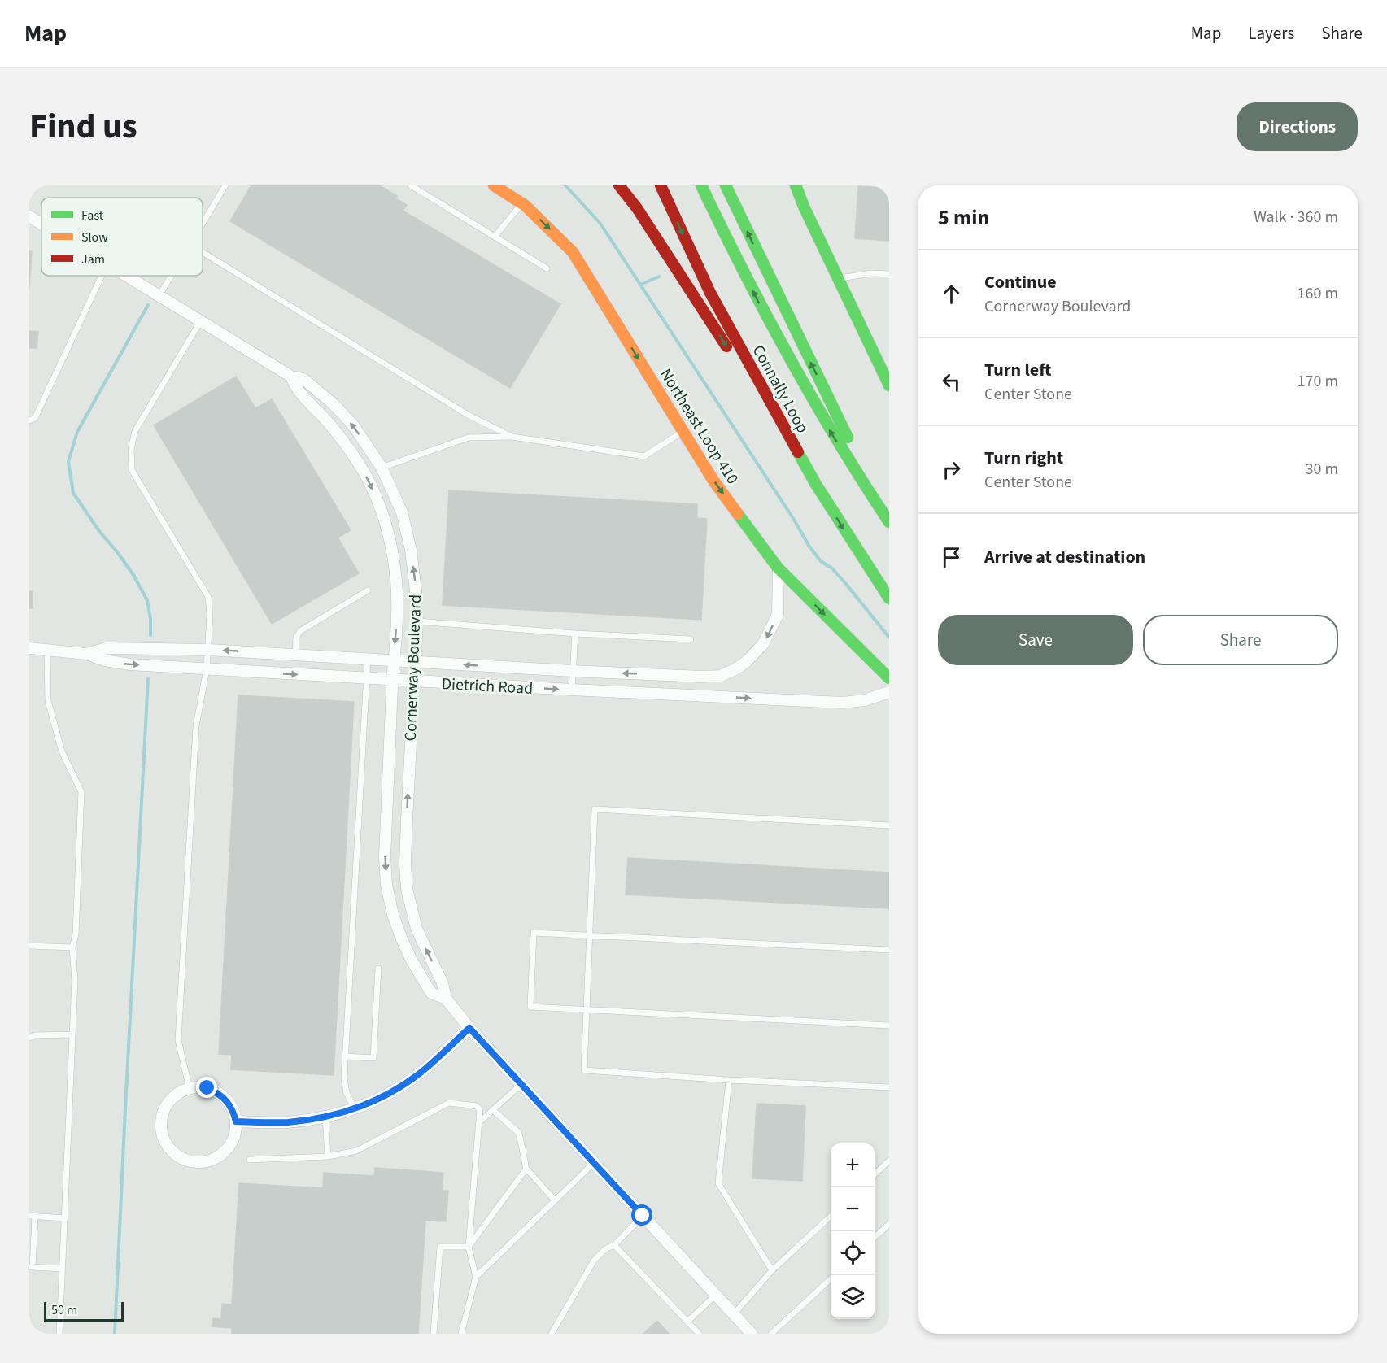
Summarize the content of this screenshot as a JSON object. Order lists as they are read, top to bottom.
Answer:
{
  "streets": {
    "main road": ["Connally Loop", "Northeast Loop 410"],
    "street": ["Cornerway Boulevard", "Dietrich Road"]
  },
  "crossings": [
    ["Northeast Loop 410", "Dietrich Road"],
    ["Cornerway Boulevard", "Dietrich Road"]
  ],
  "legend": ["Fast", "Slow", "Jam"],
  "scale_bar": "50 m",
  "page": {
    "header": "Map",
    "nav": ["Map", "Layers", "Share"],
    "title": "Find us",
    "buttons": [
      "Directions",
      ["Save", "Share"]
    ],
    "heading": ["5 min", "Walk · 360 m"],
    "list": [
      ["Continue", "Cornerway Boulevard", "160 m"],
      ["Turn left", "Center Stone", "170 m"],
      ["Turn right", "Center Stone", "30 m"],
      "Arrive at destination"
    ],
    "map_buttons": ["+", "−"],
    "scale": "50 m"
  }
}
